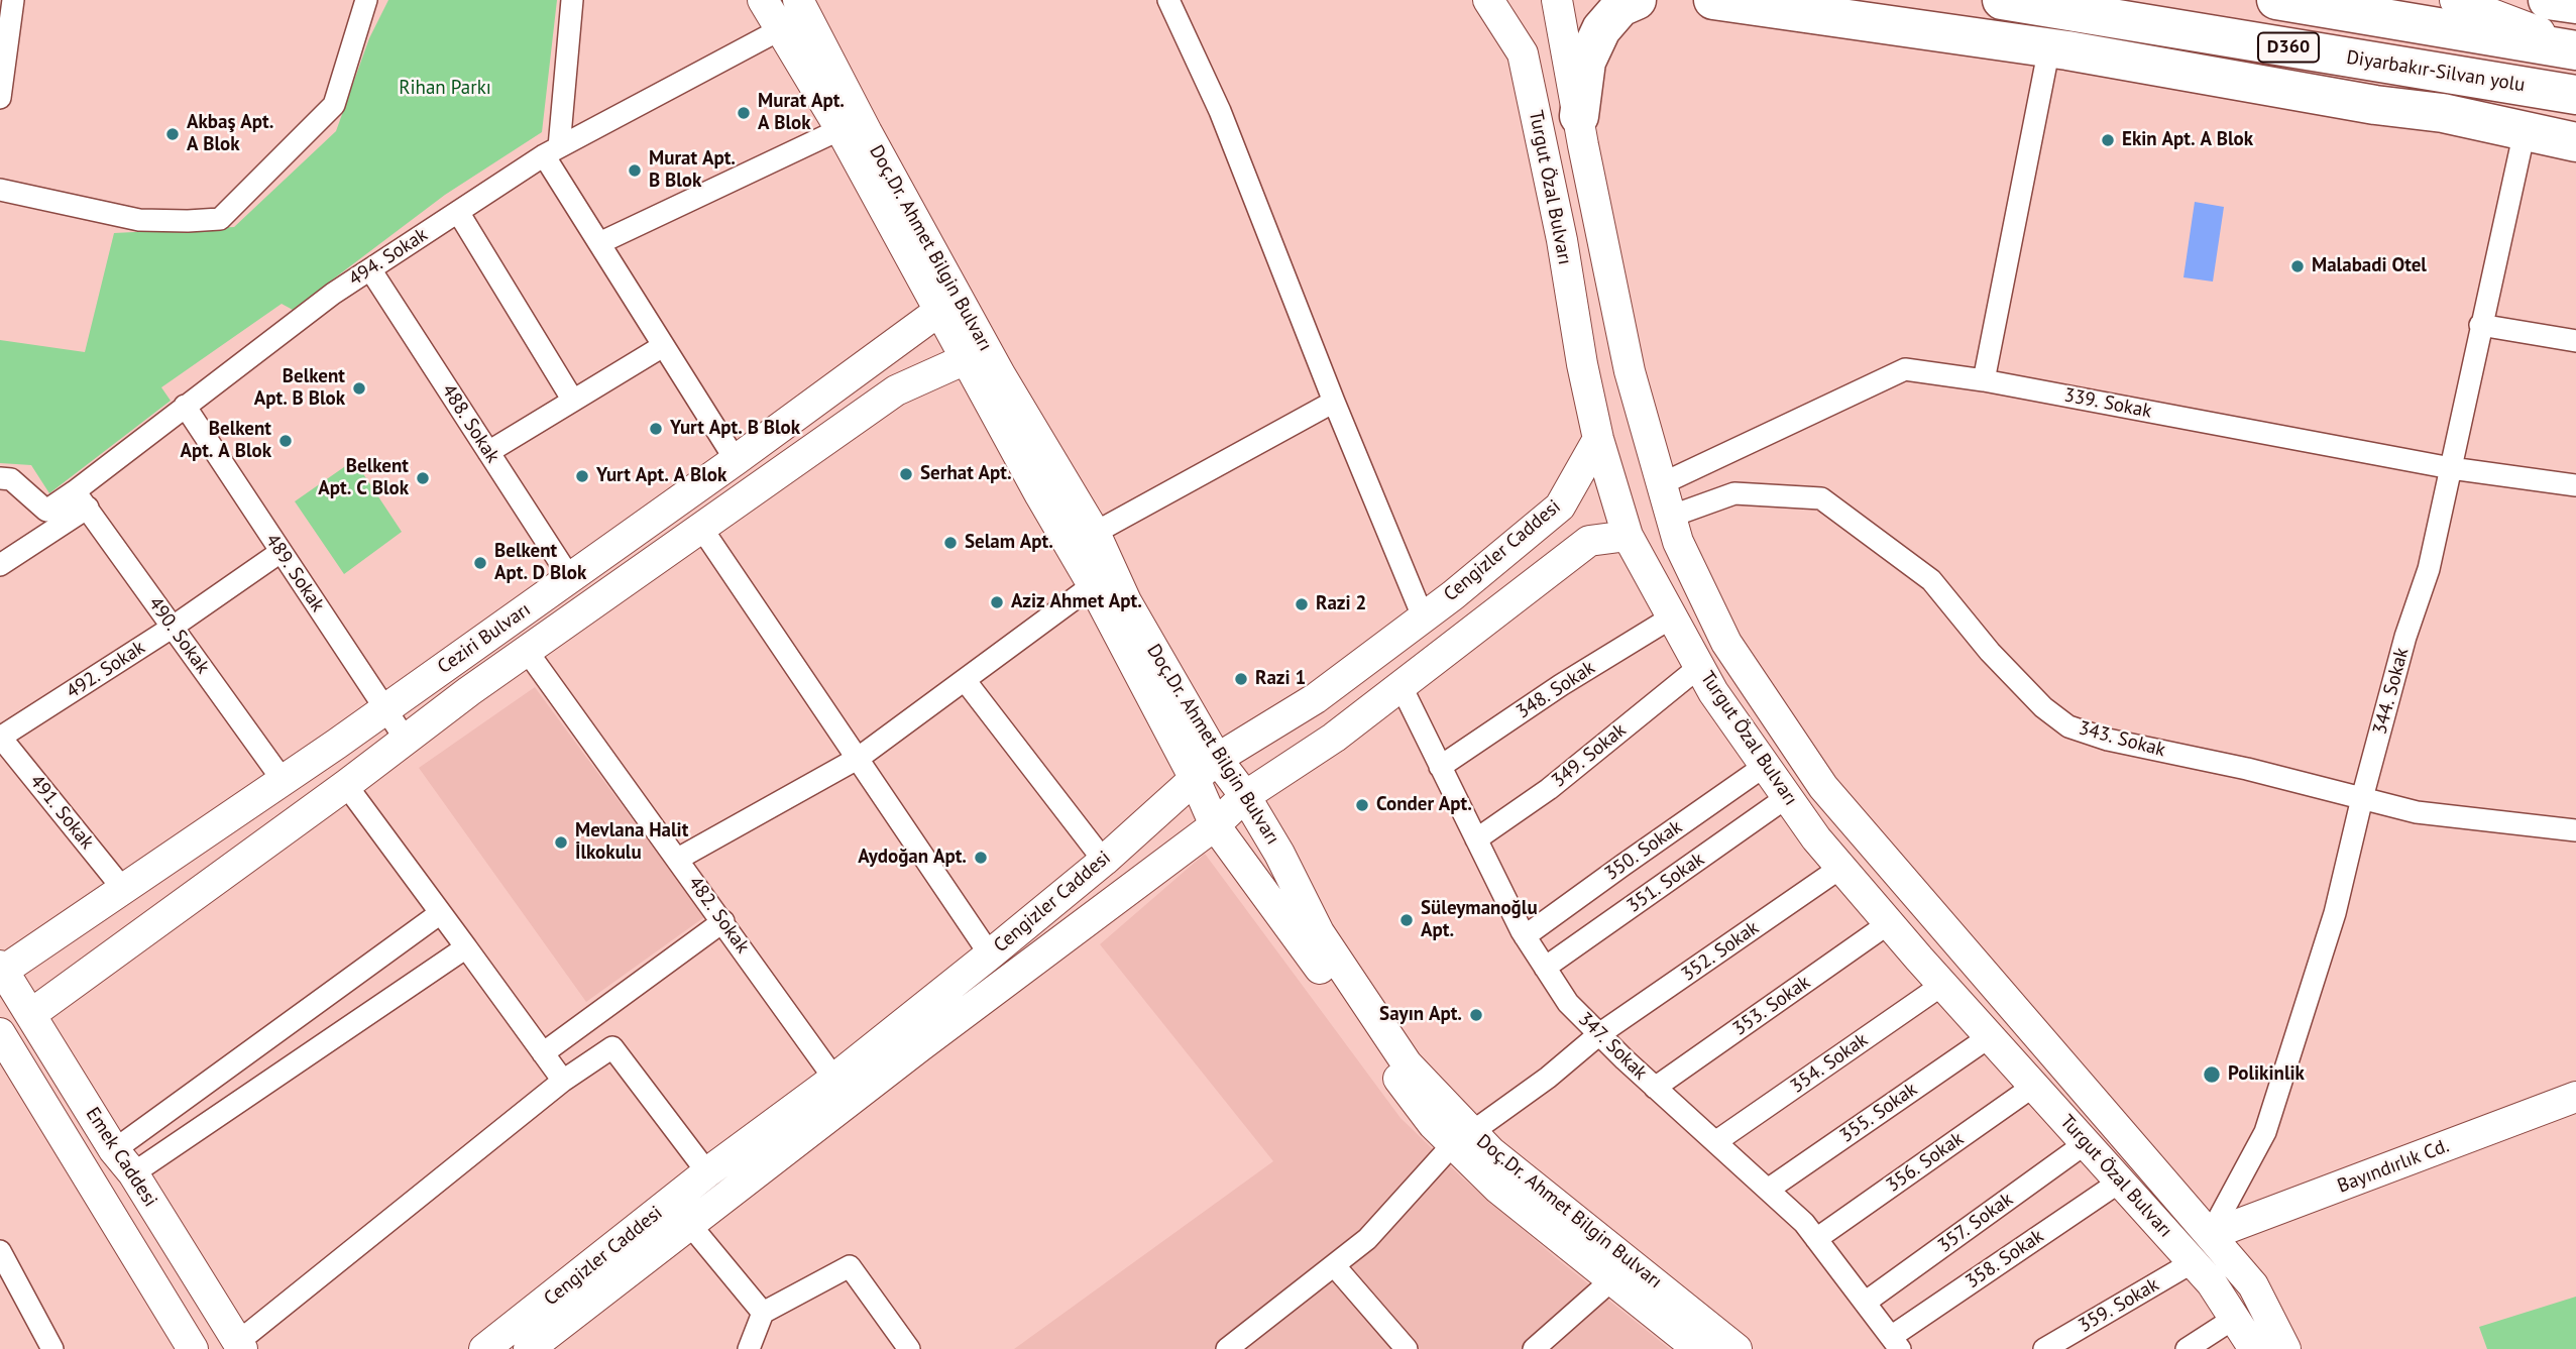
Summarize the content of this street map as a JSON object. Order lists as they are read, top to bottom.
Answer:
{
  "streets": {
    "highway": ["D360", "Diyarbakır-Silvan yolu"],
    "main road": [
      "Turgut Özal Bulvarı",
      "Doç.Dr. Ahmet Bilgin Bulvarı",
      "Cengizler Caddesi",
      "Ceziri Bulvarı",
      "Emek Caddesi",
      "Bayındırlık Cd."
    ],
    "street": [
      "494. Sokak",
      "339. Sokak",
      "488. Sokak",
      "489. Sokak",
      "490. Sokak",
      "492. Sokak",
      "348. Sokak",
      "344. Sokak",
      "343. Sokak",
      "349. Sokak",
      "491. Sokak",
      "350. Sokak",
      "351. Sokak",
      "482. Sokak",
      "352. Sokak",
      "353. Sokak",
      "347. Sokak",
      "354. Sokak",
      "355. Sokak",
      "356. Sokak",
      "357. Sokak",
      "358. Sokak",
      "359. Sokak"
    ]
  },
  "crossings": [
    ["Turgut Özal Bulvarı", "339. Sokak"],
    ["Turgut Özal Bulvarı", "Cengizler Caddesi"],
    ["Turgut Özal Bulvarı", "348. Sokak"],
    ["Turgut Özal Bulvarı", "344. Sokak"],
    ["Turgut Özal Bulvarı", "343. Sokak"],
    ["Turgut Özal Bulvarı", "349. Sokak"],
    ["Turgut Özal Bulvarı", "350. Sokak"],
    ["Turgut Özal Bulvarı", "351. Sokak"],
    ["Turgut Özal Bulvarı", "352. Sokak"],
    ["Turgut Özal Bulvarı", "353. Sokak"],
    ["Turgut Özal Bulvarı", "354. Sokak"],
    ["Turgut Özal Bulvarı", "355. Sokak"],
    ["Turgut Özal Bulvarı", "356. Sokak"],
    ["Turgut Özal Bulvarı", "Bayındırlık Cd."],
    ["Turgut Özal Bulvarı", "357. Sokak"],
    ["Turgut Özal Bulvarı", "358. Sokak"],
    ["Turgut Özal Bulvarı", "359. Sokak"],
    ["Doç.Dr. Ahmet Bilgin Bulvarı", "494. Sokak"],
    ["Doç.Dr. Ahmet Bilgin Bulvarı", "Cengizler Caddesi"],
    ["Doç.Dr. Ahmet Bilgin Bulvarı", "Ceziri Bulvarı"],
    ["Doç.Dr. Ahmet Bilgin Bulvarı", "352. Sokak"],
    ["494. Sokak", "488. Sokak"],
    ["494. Sokak", "489. Sokak"],
    ["494. Sokak", "490. Sokak"],
    ["339. Sokak", "344. Sokak"],
    ["488. Sokak", "Ceziri Bulvarı"],
    ["Cengizler Caddesi", "482. Sokak"],
    ["Cengizler Caddesi", "347. Sokak"],
    ["489. Sokak", "Ceziri Bulvarı"],
    ["489. Sokak", "492. Sokak"],
    ["490. Sokak", "Ceziri Bulvarı"],
    ["490. Sokak", "492. Sokak"],
    ["Ceziri Bulvarı", "491. Sokak"],
    ["Ceziri Bulvarı", "482. Sokak"],
    ["Ceziri Bulvarı", "Emek Caddesi"],
    ["492. Sokak", "491. Sokak"],
    ["348. Sokak", "347. Sokak"],
    ["344. Sokak", "343. Sokak"],
    ["344. Sokak", "Bayındırlık Cd."],
    ["349. Sokak", "347. Sokak"],
    ["350. Sokak", "347. Sokak"],
    ["351. Sokak", "347. Sokak"],
    ["352. Sokak", "347. Sokak"],
    ["353. Sokak", "347. Sokak"],
    ["347. Sokak", "354. Sokak"],
    ["347. Sokak", "355. Sokak"],
    ["347. Sokak", "356. Sokak"],
    ["347. Sokak", "357. Sokak"],
    ["347. Sokak", "358. Sokak"]
  ],
  "parks": ["Rihan Parkı"],
  "places": [
    "Murat Apt. A Blok",
    "Akbaş Apt. A Blok",
    "Ekin Apt. A Blok",
    "Murat Apt. B Blok",
    "Malabadi Otel",
    "Belkent Apt. B Blok",
    "Yurt Apt. B Blok",
    "Belkent Apt. A Blok",
    "Serhat Apt.",
    "Yurt Apt. A Blok",
    "Belkent Apt. C Blok",
    "Selam Apt.",
    "Belkent Apt. D Blok",
    "Aziz Ahmet Apt.",
    "Razi 2",
    "Razi 1",
    "Conder Apt.",
    "Mevlana Halit İlkokulu",
    "Aydoğan Apt.",
    "Süleymanoğlu Apt.",
    "Sayın Apt.",
    "Polikinlik"
  ]
}
